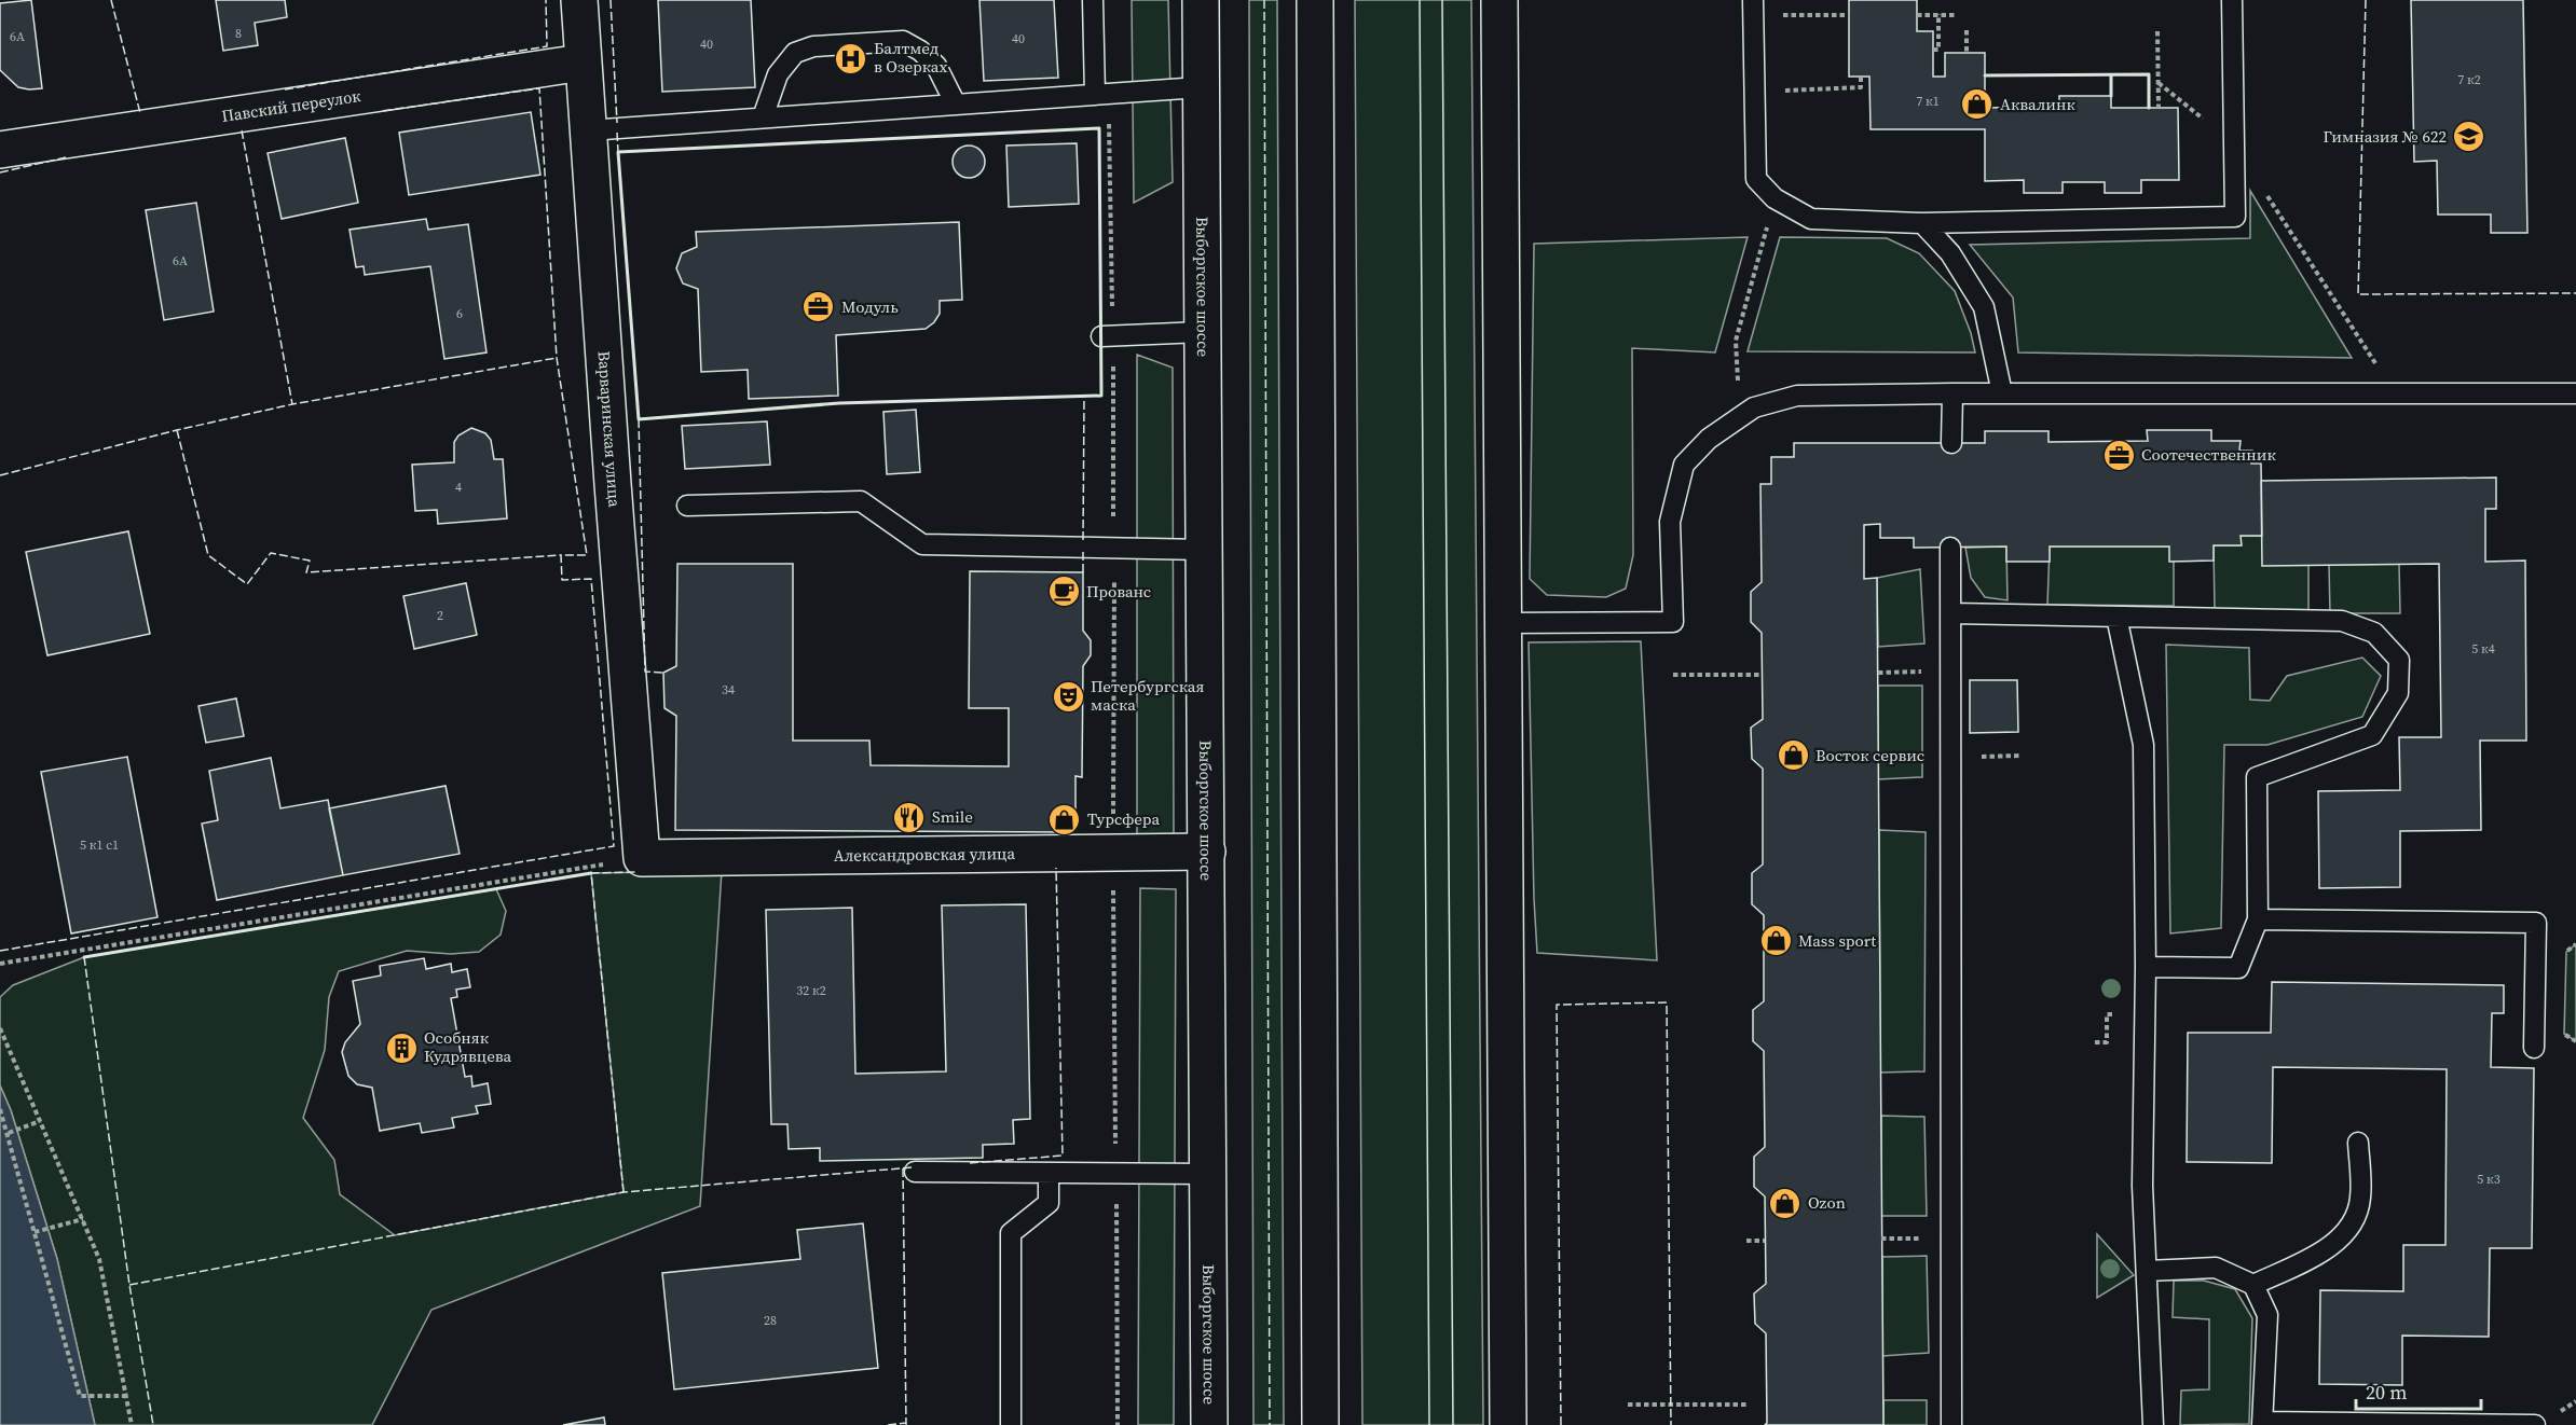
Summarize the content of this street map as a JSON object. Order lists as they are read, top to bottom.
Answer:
{
  "streets": {
    "street": [
      "Павский переулок",
      "Выборгское шоссе",
      "Варваринская улица",
      "Александровская улица"
    ]
  },
  "crossings": [
    ["Павский переулок", "Варваринская улица"],
    ["Выборгское шоссе", "Александровская улица"],
    ["Варваринская улица", "Александровская улица"]
  ],
  "places": {
    "hospital": ["Балтмед в Озерках"],
    "shop": [
      "Аквалинк",
      "Восток сервис",
      "Турсфера",
      "Mass sport",
      "Ozon"
    ],
    "school or university": ["Гимназия № 622"],
    "office": ["Модуль", "Соотечественник"],
    "cafe": ["Прованс"],
    "theatre": ["Петербургская маска"],
    "restaurant": ["Smile"],
    "building": ["Особняк Кудрявцева"]
  },
  "house_numbers": [
    "8",
    "6А",
    "40",
    "40",
    "7 к2",
    "7 к1",
    "6А",
    "6",
    "4",
    "2",
    "5 к4",
    "34",
    "5 к1 с1",
    "32 к2",
    "5 к3",
    "28"
  ],
  "scale_bar": "20 m"
}
